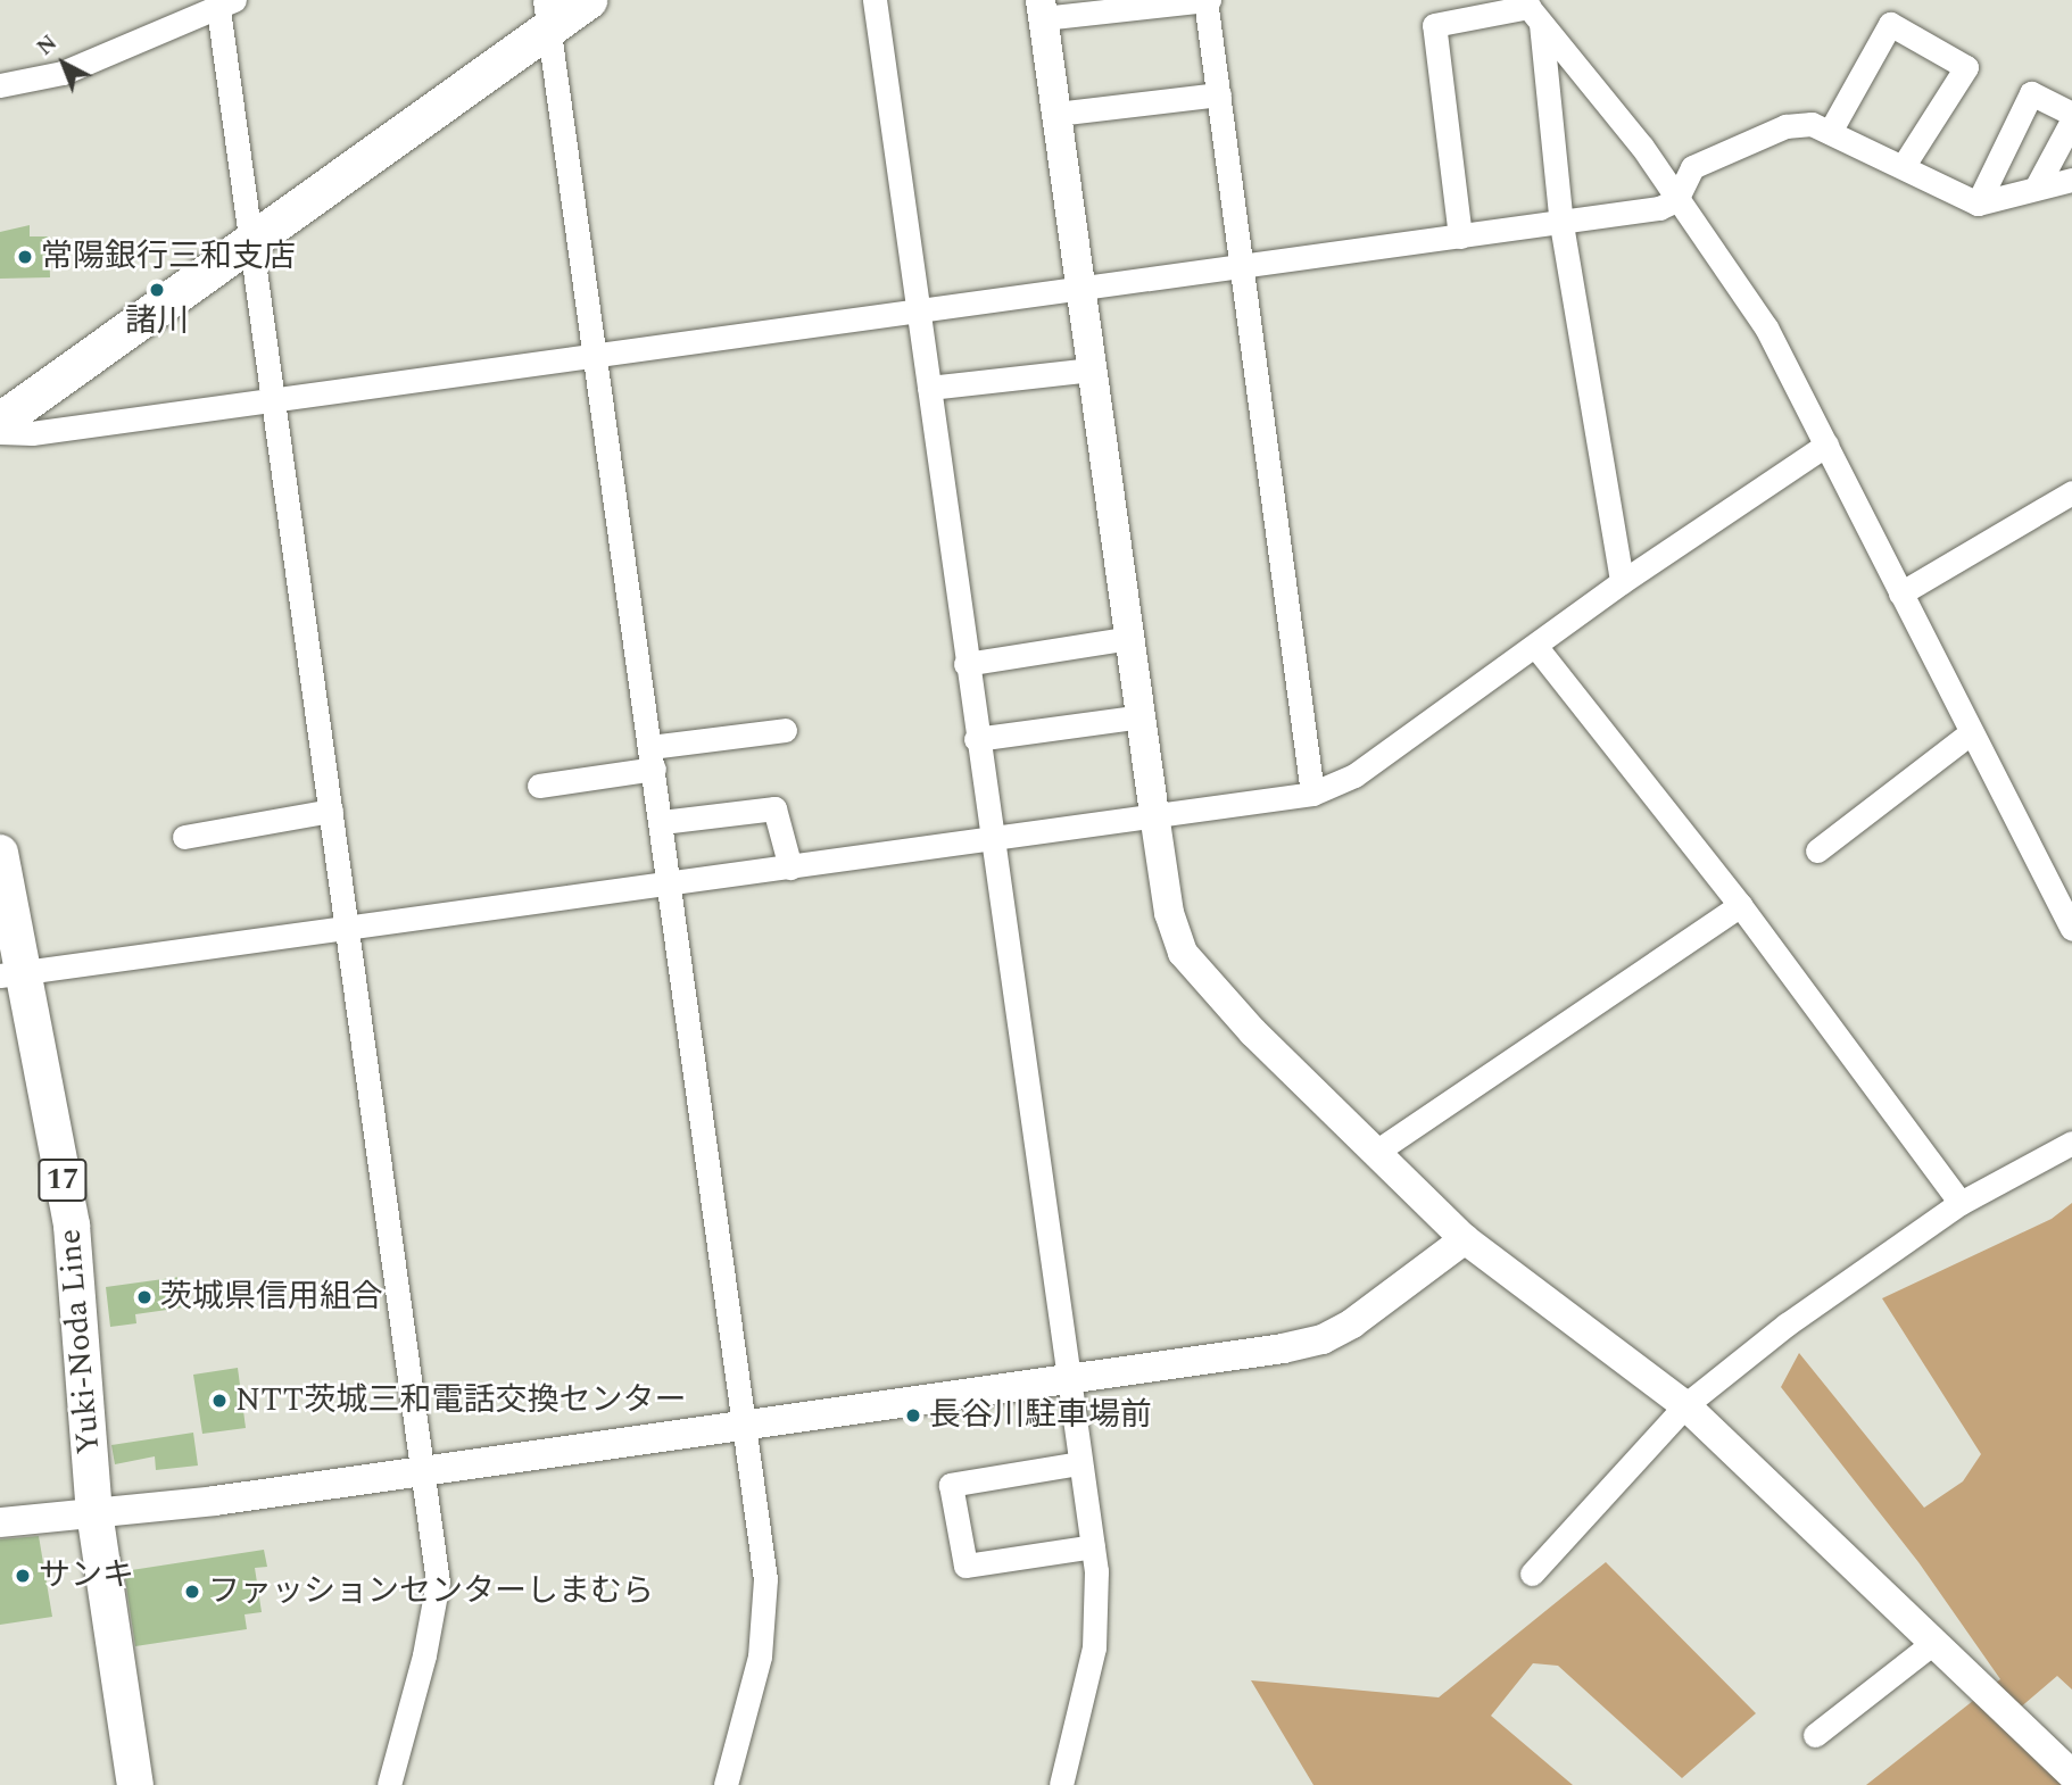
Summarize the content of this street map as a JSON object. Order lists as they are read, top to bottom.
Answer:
{
  "streets": {
    "main road": ["17", "Yuki-Noda Line"]
  },
  "places": [
    "常陽銀行三和支店",
    "諸川",
    "茨城県信用組合",
    "NTT茨城三和電話交換センター",
    "長谷川駐車場前",
    "サンキ",
    "ファッションセンターしまむら"
  ],
  "north": "top left"
}
